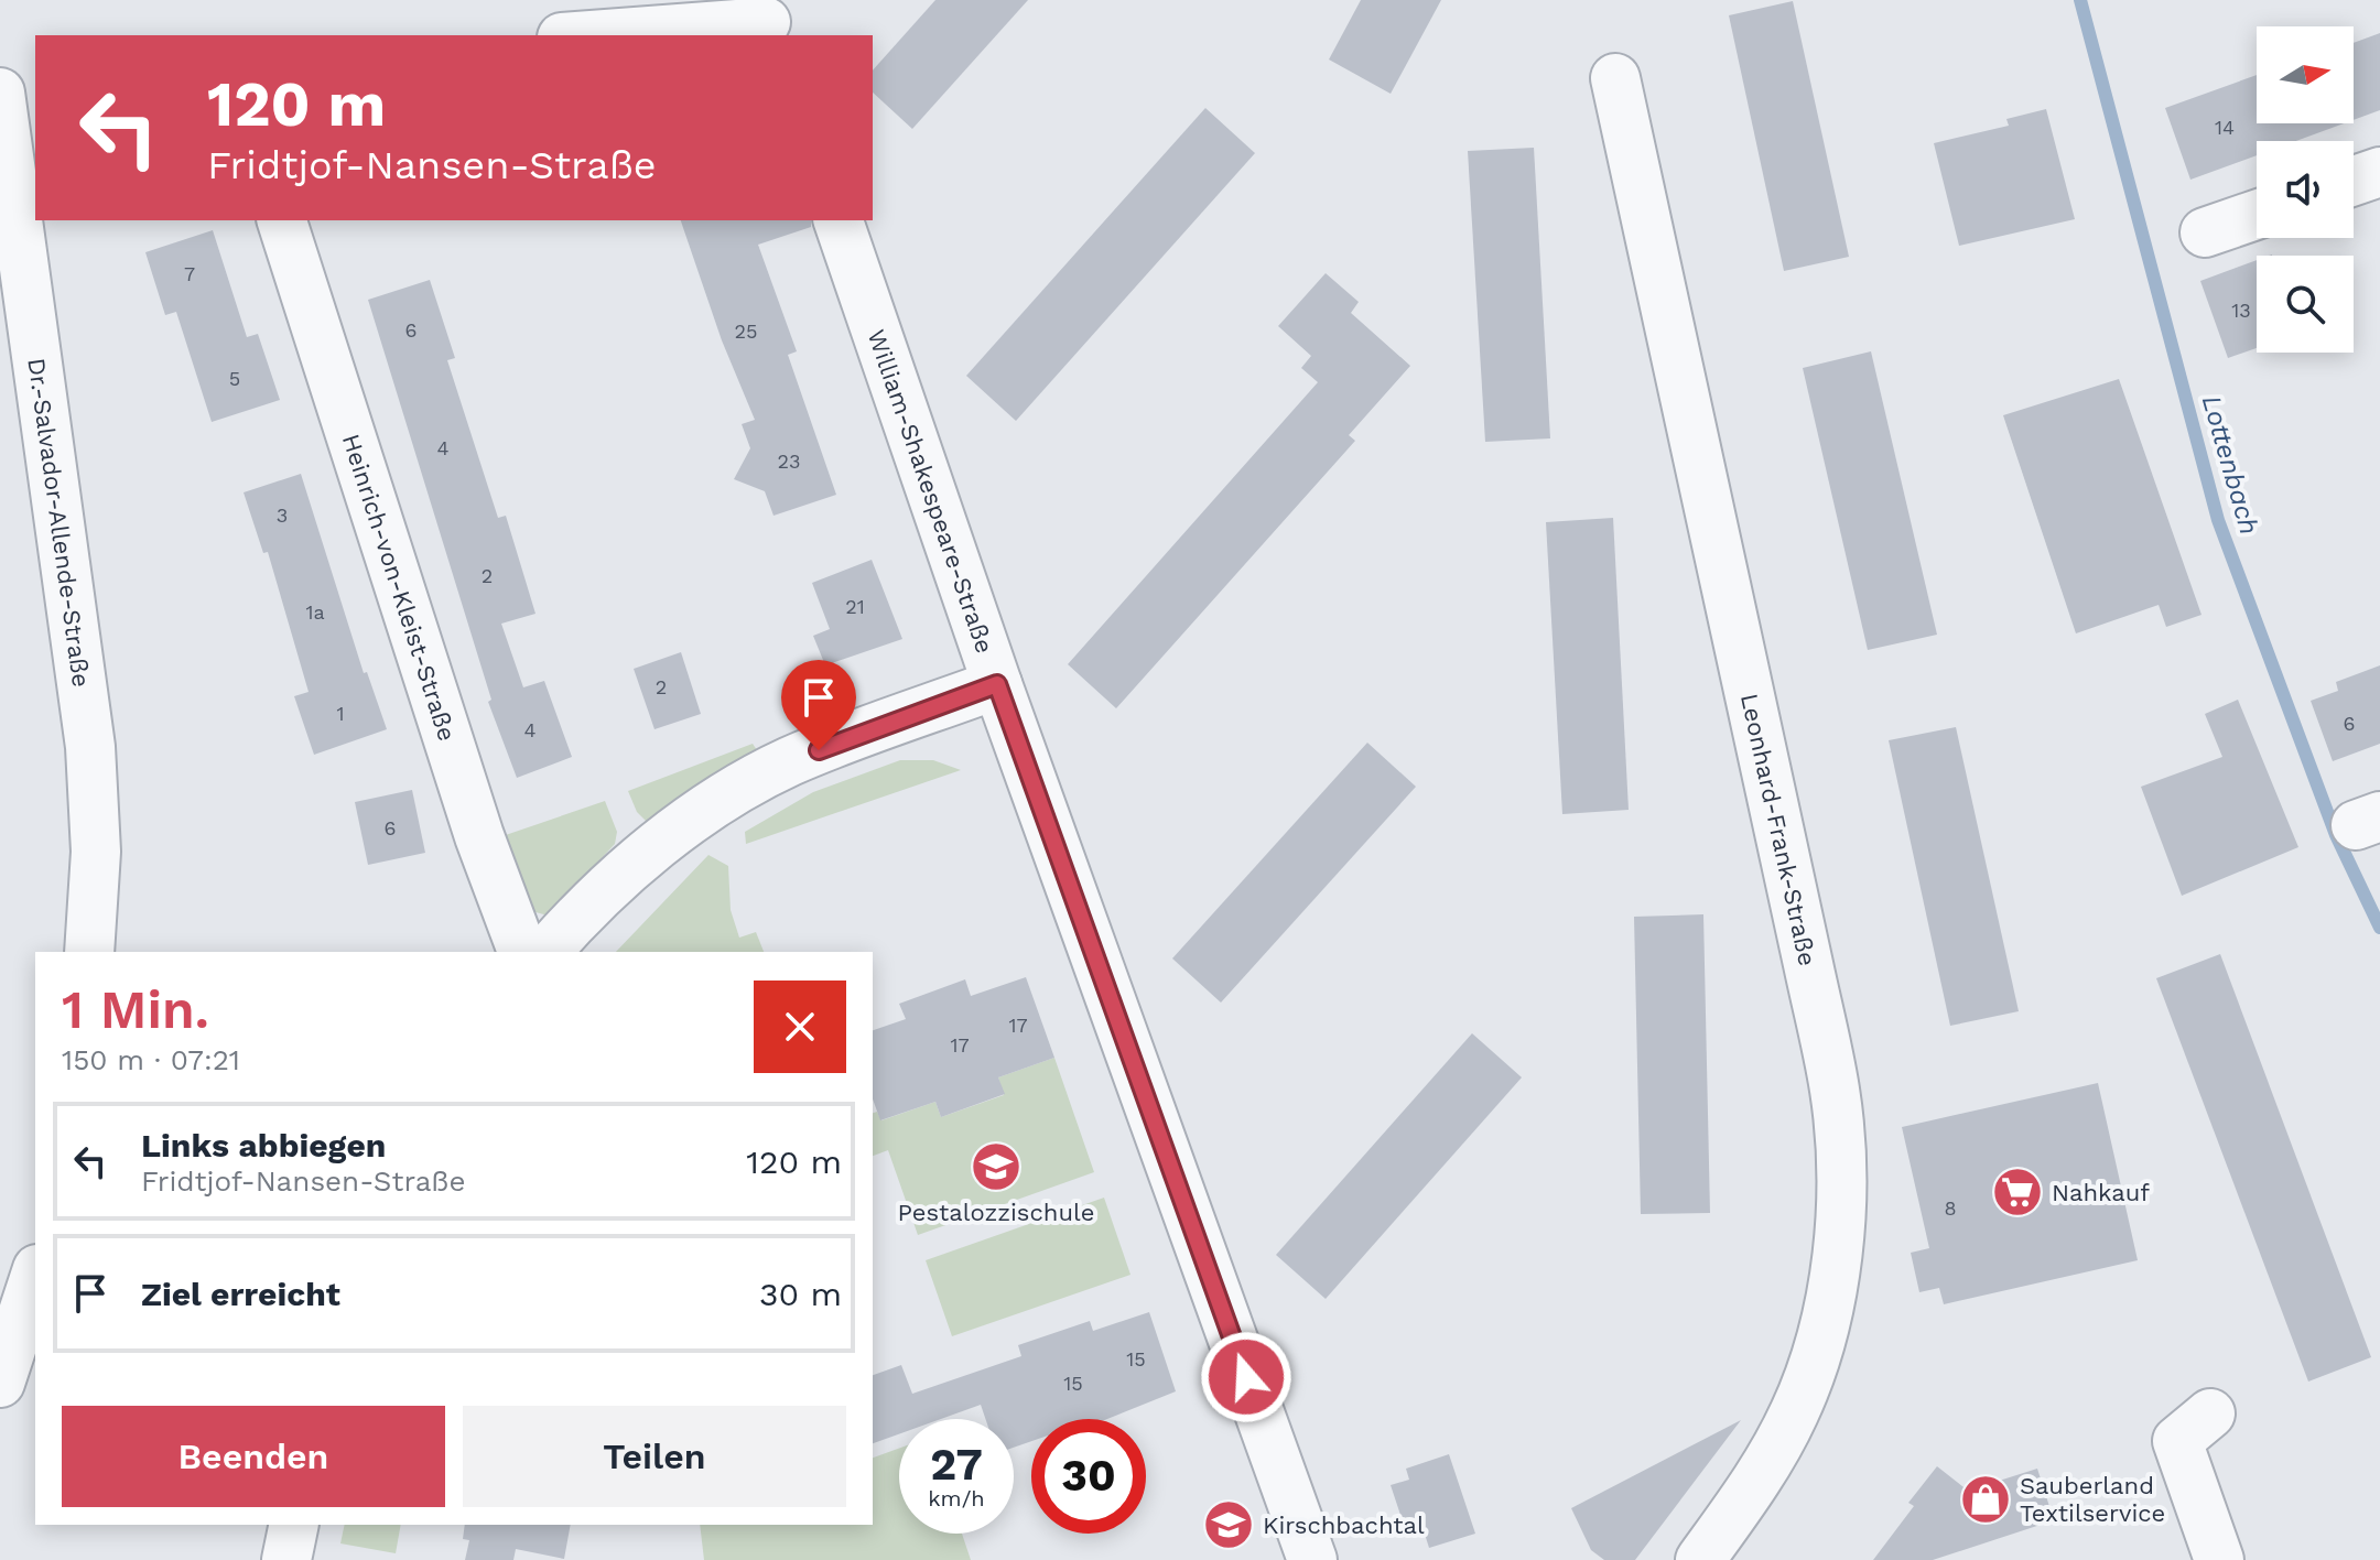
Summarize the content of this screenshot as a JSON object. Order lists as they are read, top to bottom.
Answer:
{
  "streets": {
    "street": [
      "William-Shakespeare-Straße",
      "Dr.-Salvador-Allende-Straße",
      "Heinrich-von-Kleist-Straße",
      "Leonhard-Frank-Straße"
    ]
  },
  "water": ["Lottenbach"],
  "places": {
    "school or university": ["Pestalozzischule", "Kirschbachtal"],
    "supermarket": ["Nahkauf"],
    "shop": ["Sauberland Textilservice"]
  },
  "house_numbers": [
    "14",
    "7",
    "13",
    "6",
    "25",
    "5",
    "4",
    "23",
    "3",
    "2",
    "21",
    "1a",
    "2",
    "1",
    "6",
    "4",
    "6",
    "17",
    "17",
    "8",
    "15",
    "15"
  ],
  "north": "right",
  "page": {
    "turn": ["120 m", "Fridtjof-Nansen-Straße"],
    "heading": ["1 Min.", "150 m · 07:21"],
    "list": [
      {
        "name": "Links abbiegen",
        "note": "Fridtjof-Nansen-Straße",
        "value": "120 m"
      },
      {
        "name": "Ziel erreicht",
        "value": "30 m"
      }
    ],
    "buttons": ["Beenden", "Teilen"],
    "speed": "27 km/h",
    "limit": "30"
  }
}
